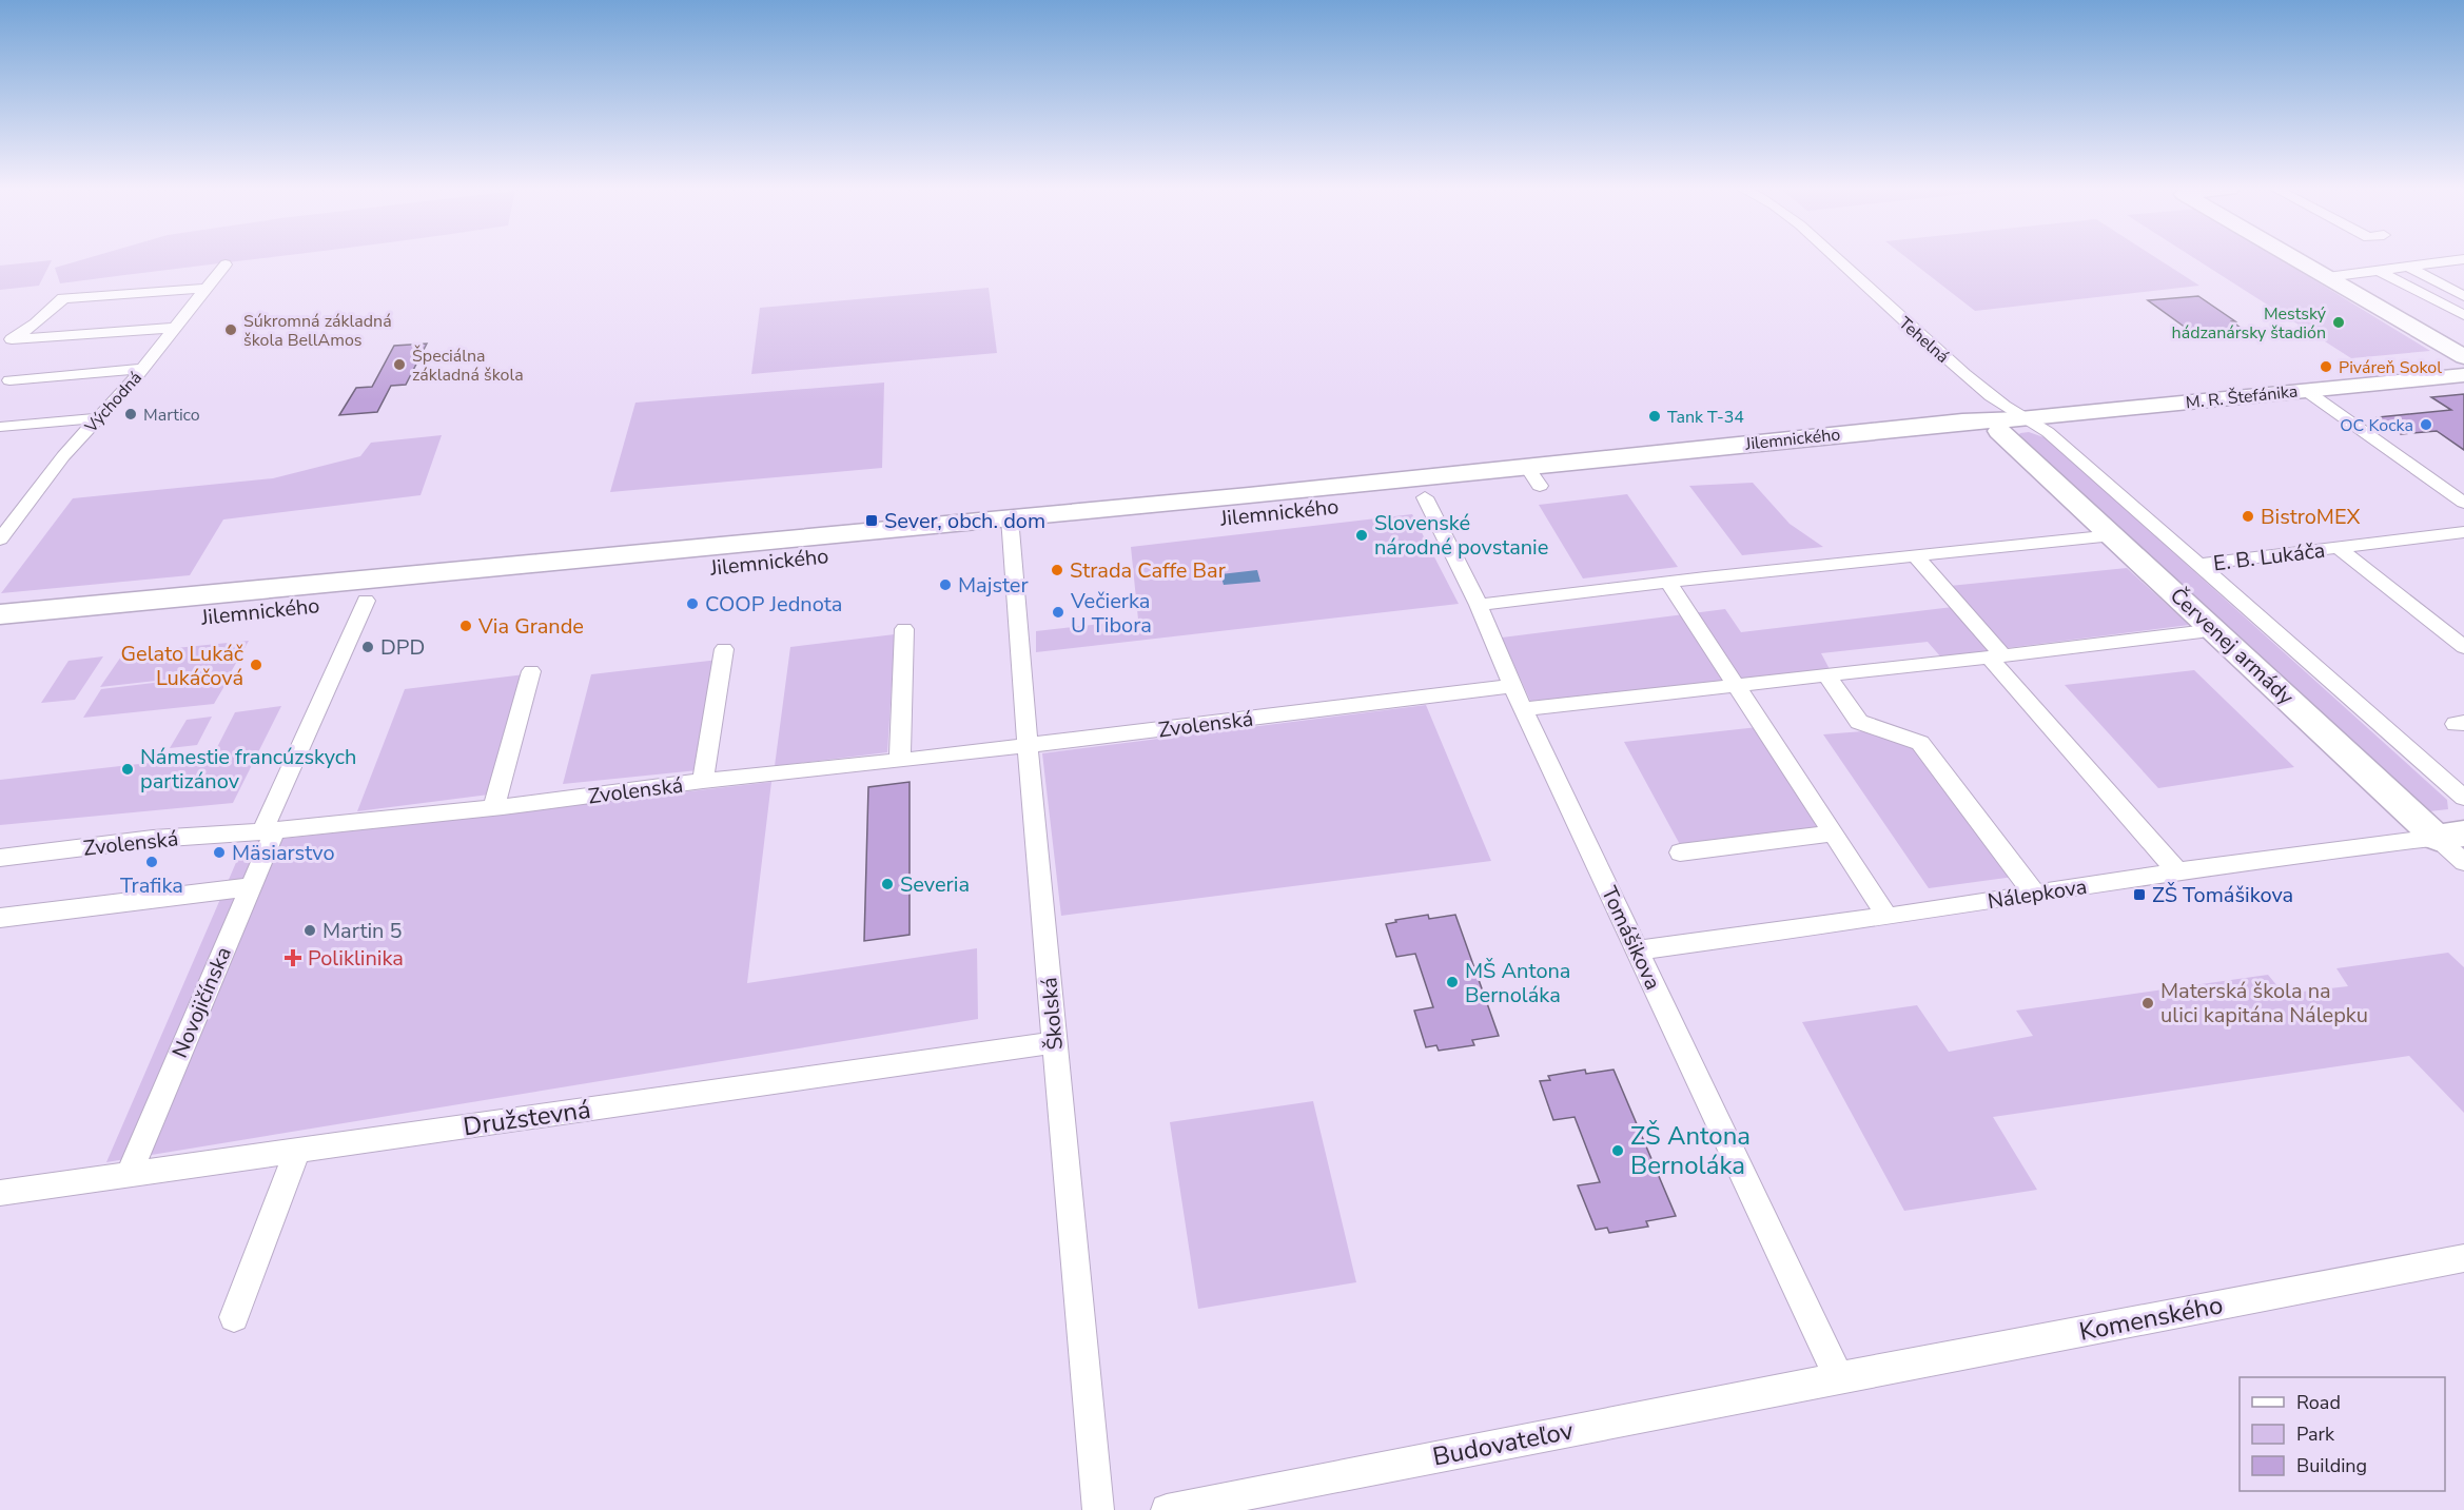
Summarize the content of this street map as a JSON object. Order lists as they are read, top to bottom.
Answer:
{
  "streets": {
    "main road": ["M. R. Štefánika", "Jilemnického", "Červenej armády"],
    "street": [
      "Tehelná",
      "Východná",
      "E. B. Lukáča",
      "Zvolenská",
      "Nálepkova",
      "Tomášikova",
      "Novojičínska",
      "Školská",
      "Družstevná",
      "Komenského",
      "Budovateľov"
    ]
  },
  "crossings": [
    ["Tehelná", "M. R. Štefánika"],
    ["Tehelná", "Jilemnického"],
    ["Tehelná", "Červenej armády"],
    ["M. R. Štefánika", "Jilemnického"],
    ["M. R. Štefánika", "Červenej armády"],
    ["Jilemnického", "Červenej armády"],
    ["Jilemnického", "Tomášikova"],
    ["Jilemnického", "Školská"],
    ["E. B. Lukáča", "Červenej armády"],
    ["Červenej armády", "Nálepkova"],
    ["Zvolenská", "Tomášikova"],
    ["Zvolenská", "Novojičínska"],
    ["Zvolenská", "Školská"],
    ["Nálepkova", "Tomášikova"],
    ["Tomášikova", "Komenského"],
    ["Tomášikova", "Budovateľov"],
    ["Novojičínska", "Družstevná"],
    ["Školská", "Družstevná"],
    ["Komenského", "Budovateľov"]
  ],
  "places": {
    "other": [
      "Mestský hádzanársky štadión",
      "Súkromná základná škola BellAmos",
      "Špeciálna základná škola",
      "Piváreň Sokol",
      "Martico",
      "Tank T-34",
      "OC Kocka",
      "BistroMEX",
      "Slovenské národné povstanie",
      "Strada Caffe Bar",
      "Majster",
      "COOP Jednota",
      "Večierka U Tibora",
      "Via Grande",
      "DPD",
      "Gelato Lukáč Lukáčová",
      "Námestie francúzskych partizánov",
      "Mäsiarstvo",
      "Trafika",
      "Severia",
      "Martin 5",
      "MŠ Antona Bernoláka",
      "Materská škola na ulici kapitána Nálepku",
      "ZŠ Antona Bernoláka"
    ],
    "transit": ["Sever, obch. dom", "ZŠ Tomášikova"],
    "health": ["Poliklinika"]
  },
  "legend": ["Road", "Park", "Building"]
}
